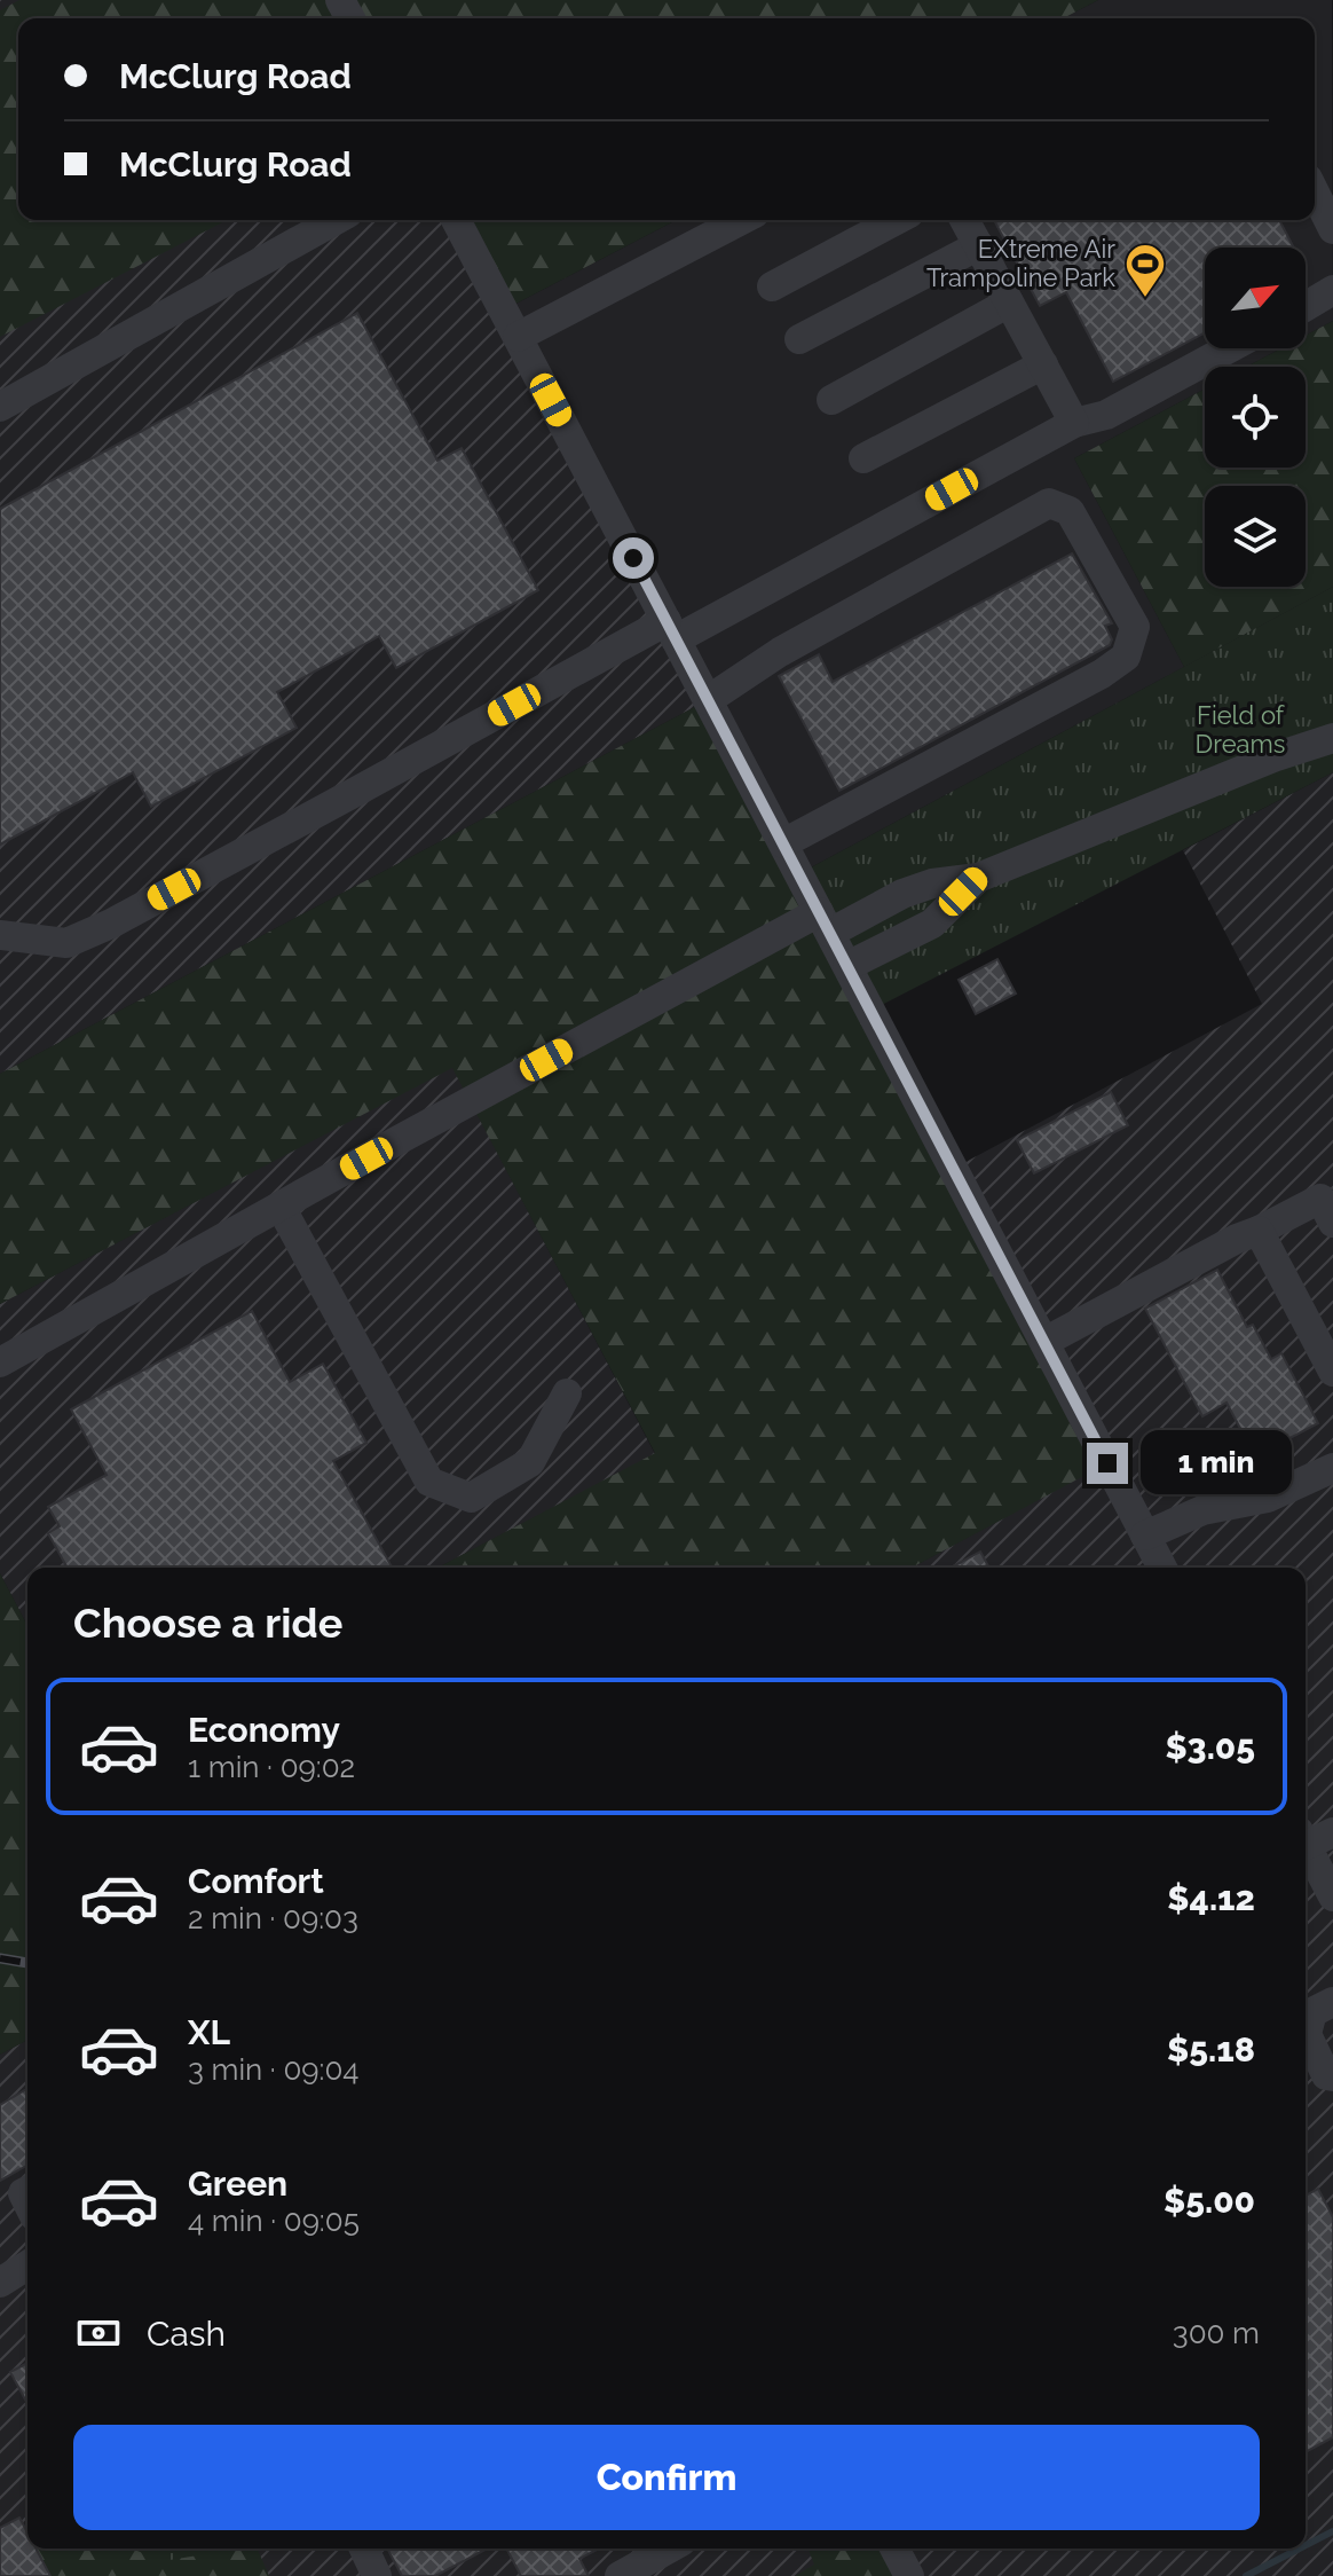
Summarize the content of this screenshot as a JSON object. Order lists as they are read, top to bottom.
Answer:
{
  "parks": ["Field of Dreams"],
  "places": {
    "sports": ["EXtreme Air Trampoline Park"]
  },
  "north": "top right",
  "page": {
    "banner": ["McClurg Road", "McClurg Road"],
    "bubble": "1 min",
    "heading": "Choose a ride",
    "list": [
      {
        "name": "Economy",
        "note": "1 min · 09:02",
        "value": "$3.05"
      },
      {
        "name": "Comfort",
        "note": "2 min · 09:03",
        "value": "$4.12"
      },
      {
        "name": "XL",
        "note": "3 min · 09:04",
        "value": "$5.18"
      },
      {
        "name": "Green",
        "note": "4 min · 09:05",
        "value": "$5.00"
      }
    ],
    "pay": ["Cash", "300 m"],
    "buttons": "Confirm"
  }
}
